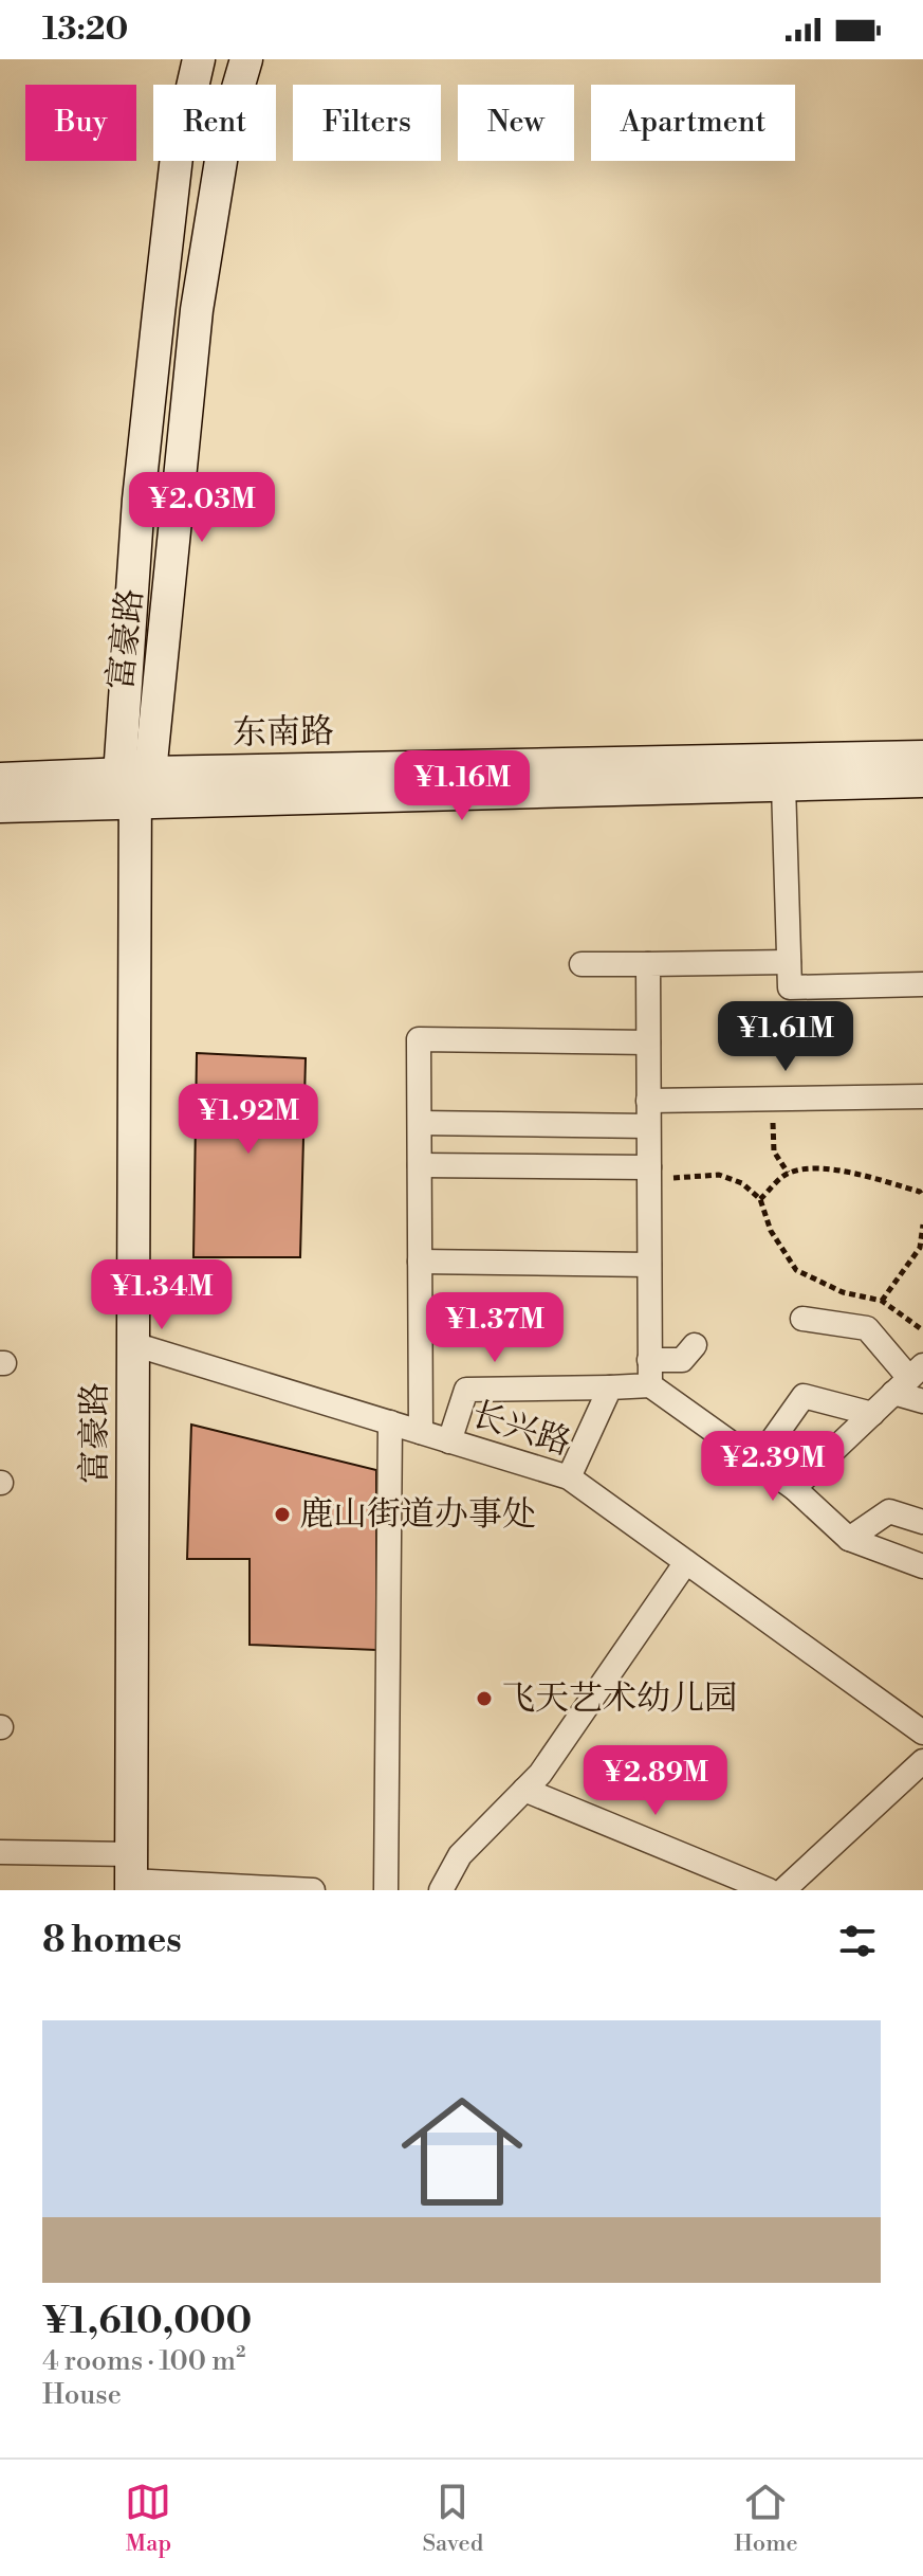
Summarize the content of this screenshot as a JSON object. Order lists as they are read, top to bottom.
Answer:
{
  "streets": {
    "main road": ["富豪路", "东南路"],
    "street": ["长兴路"]
  },
  "crossings": [
    ["富豪路", "东南路"],
    ["富豪路", "长兴路"]
  ],
  "places": ["鹿山街道办事处", "飞天艺术幼儿园"],
  "page": {
    "status": "13:20",
    "chip": [
      "Buy",
      "Rent",
      "Filters",
      "New",
      "Apartment"
    ],
    "price": [
      "¥2.03M",
      "¥1.16M",
      "¥1.61M",
      "¥1.92M",
      "¥1.34M",
      "¥1.37M",
      "¥2.39M",
      "¥2.89M"
    ],
    "heading": "8 homes",
    "list": [
      {
        "name": "¥1,610,000",
        "note": "4 rooms · 100 m² · House"
      }
    ],
    "tabs": ["Map", "Saved", "Home"]
  }
}
